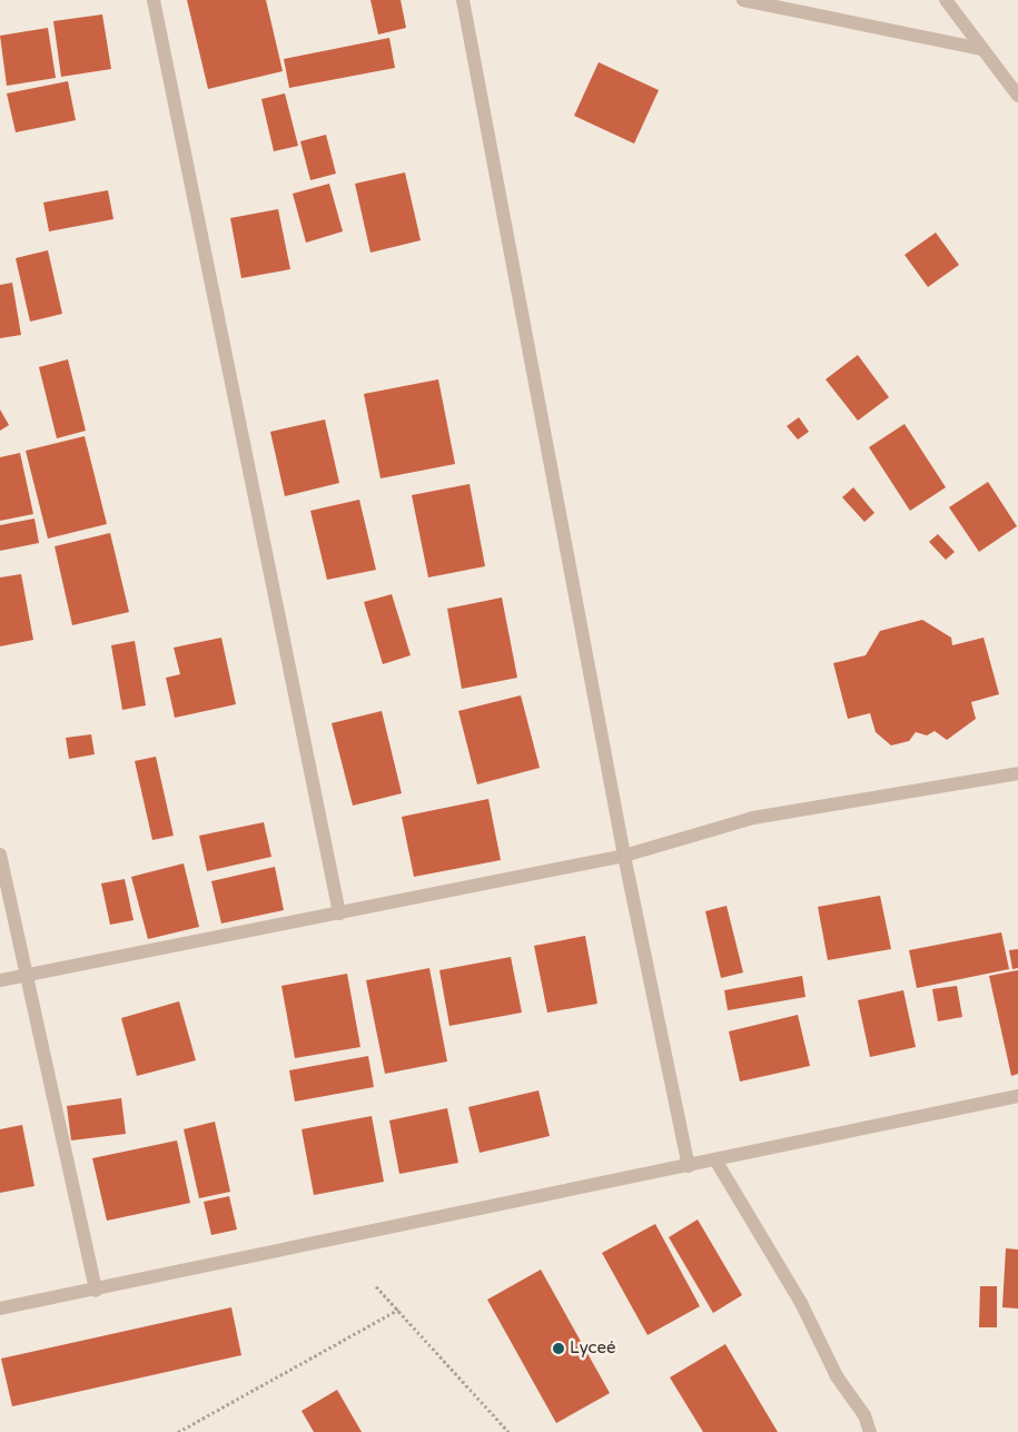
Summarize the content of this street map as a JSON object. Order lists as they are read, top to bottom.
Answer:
{
  "places": ["Lyceé"]
}
